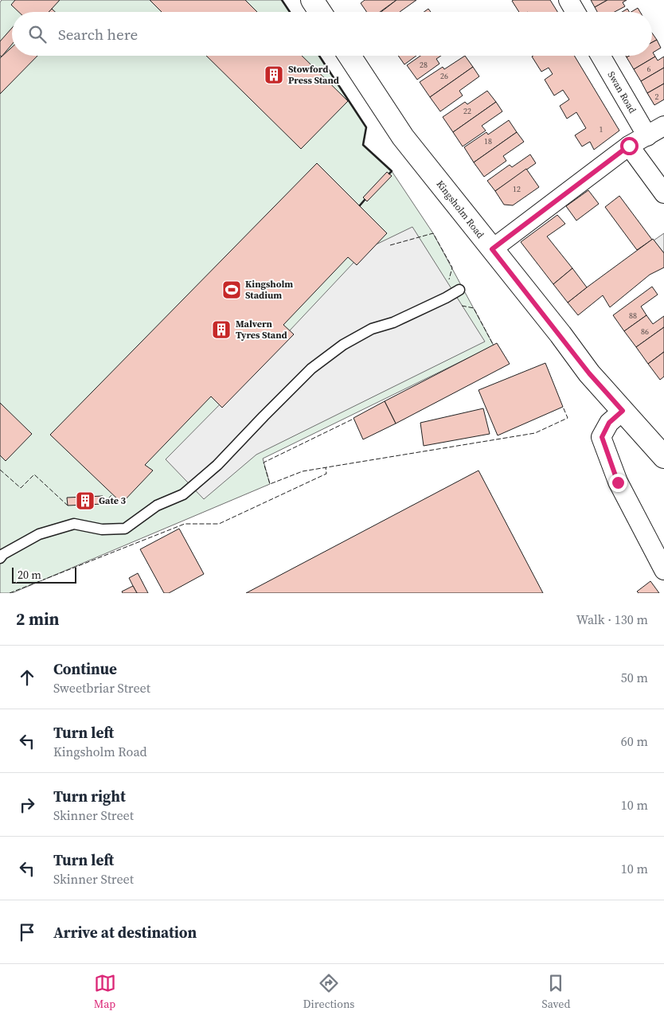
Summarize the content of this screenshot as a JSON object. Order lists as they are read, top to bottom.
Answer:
{
  "streets": {
    "main road": ["Kingsholm Road"],
    "street": ["Swan Road"]
  },
  "places": {
    "building": ["Stowford Press Stand", "Malvern Tyres Stand", "Gate 3"],
    "sports": ["Kingsholm Stadium"]
  },
  "house_numbers": [
    "28",
    "6",
    "26",
    "2",
    "22",
    "1",
    "18",
    "12",
    "88",
    "86"
  ],
  "scale_bar": "20 m",
  "page": {
    "search": "Search here",
    "scale": "20 m",
    "heading": ["2 min", "Walk · 130 m"],
    "list": [
      ["Continue", "Sweetbriar Street", "50 m"],
      ["Turn left", "Kingsholm Road", "60 m"],
      ["Turn right", "Skinner Street", "10 m"],
      ["Turn left", "Skinner Street", "10 m"],
      "Arrive at destination"
    ],
    "nav": ["Map", "Directions", "Saved"]
  }
}
